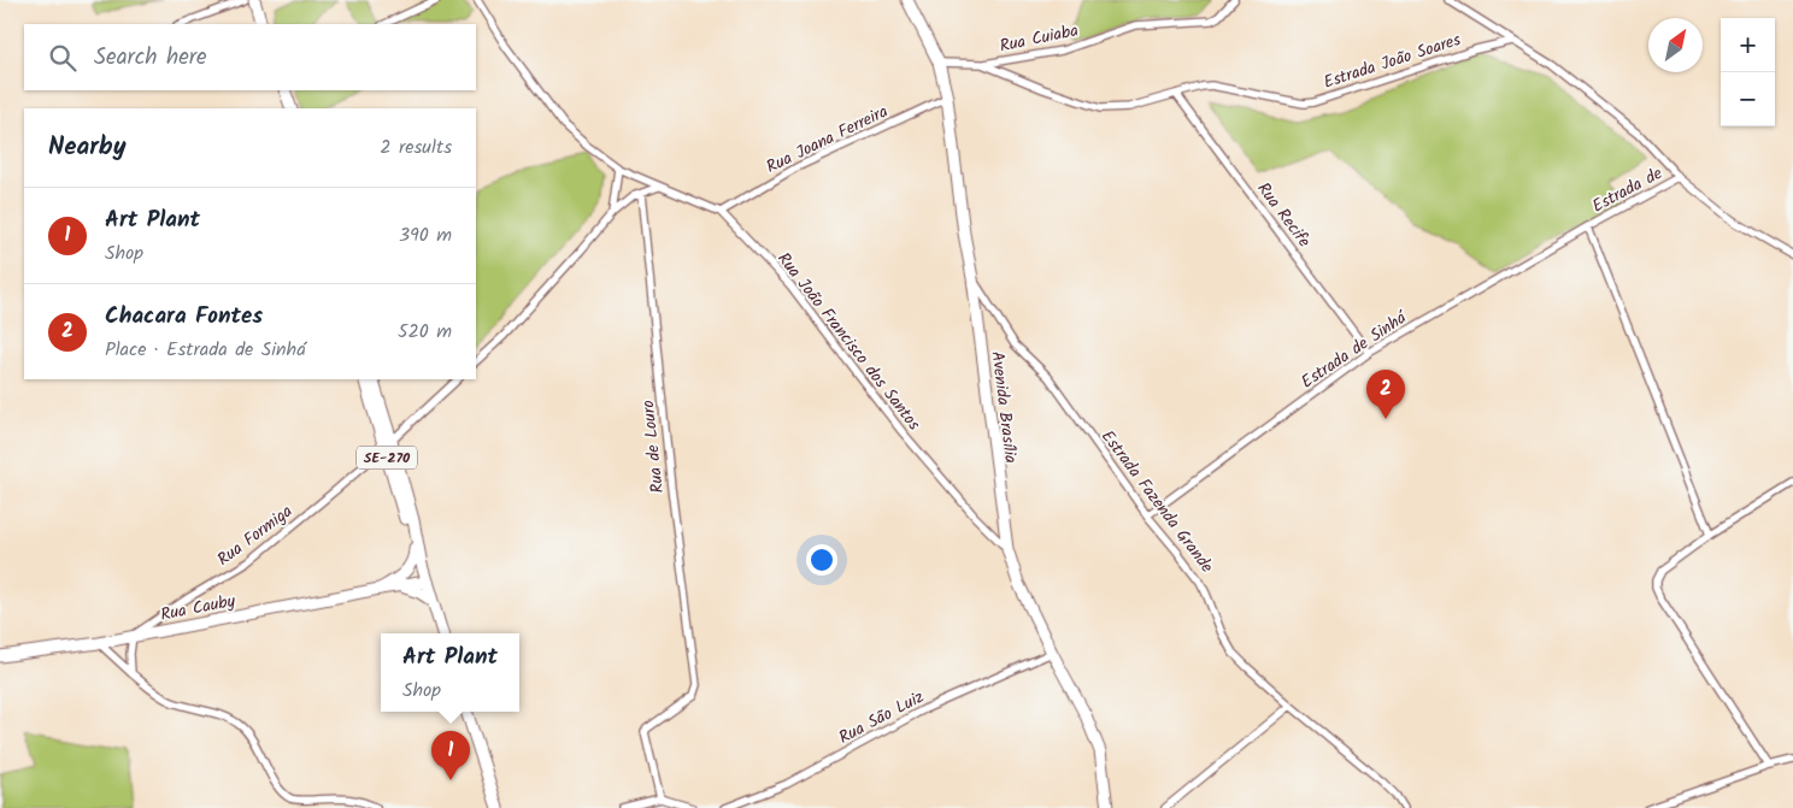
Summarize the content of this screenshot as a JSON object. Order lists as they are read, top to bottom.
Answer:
{
  "streets": {
    "main road": ["Avenida Brasília", "SE-270", "Rua Cauby"],
    "street": [
      "Rua Cuiaba",
      "Estrada João Soares",
      "Rua Joana Ferreira",
      "Estrada de",
      "Rua Recife",
      "Rua João Francisco dos Santos",
      "Estrada de Sinhá",
      "Rua de Louro",
      "Estrada Fazenda Grande",
      "Rua Formiga",
      "Rua São Luiz"
    ]
  },
  "crossings": [
    ["Rua Cuiaba", "Estrada João Soares"],
    ["Estrada João Soares", "Rua Recife"],
    ["Estrada João Soares", "Avenida Brasília"],
    ["Rua Joana Ferreira", "Rua João Francisco dos Santos"],
    ["Rua Joana Ferreira", "Avenida Brasília"],
    ["Estrada de", "Estrada de Sinhá"],
    ["Rua Recife", "Estrada de Sinhá"],
    ["Rua João Francisco dos Santos", "Avenida Brasília"],
    ["Estrada de Sinhá", "Estrada Fazenda Grande"],
    ["Avenida Brasília", "Estrada Fazenda Grande"],
    ["Avenida Brasília", "Rua São Luiz"],
    ["SE-270", "Rua Formiga"],
    ["SE-270", "Rua Cauby"],
    ["Rua Formiga", "Rua Cauby"]
  ],
  "north": "top right",
  "page": {
    "map_buttons": ["+", "−"],
    "search": "Search here",
    "heading": ["Nearby", "2 results"],
    "list": [
      {
        "mark": "1",
        "name": "Art Plant",
        "note": "Shop",
        "value": "390 m"
      },
      {
        "mark": "2",
        "name": "Chacara Fontes",
        "note": "Place · Estrada de Sinhá",
        "value": "520 m"
      }
    ],
    "pins": ["2", "1"],
    "popup": ["Art Plant", "Shop"]
  }
}
